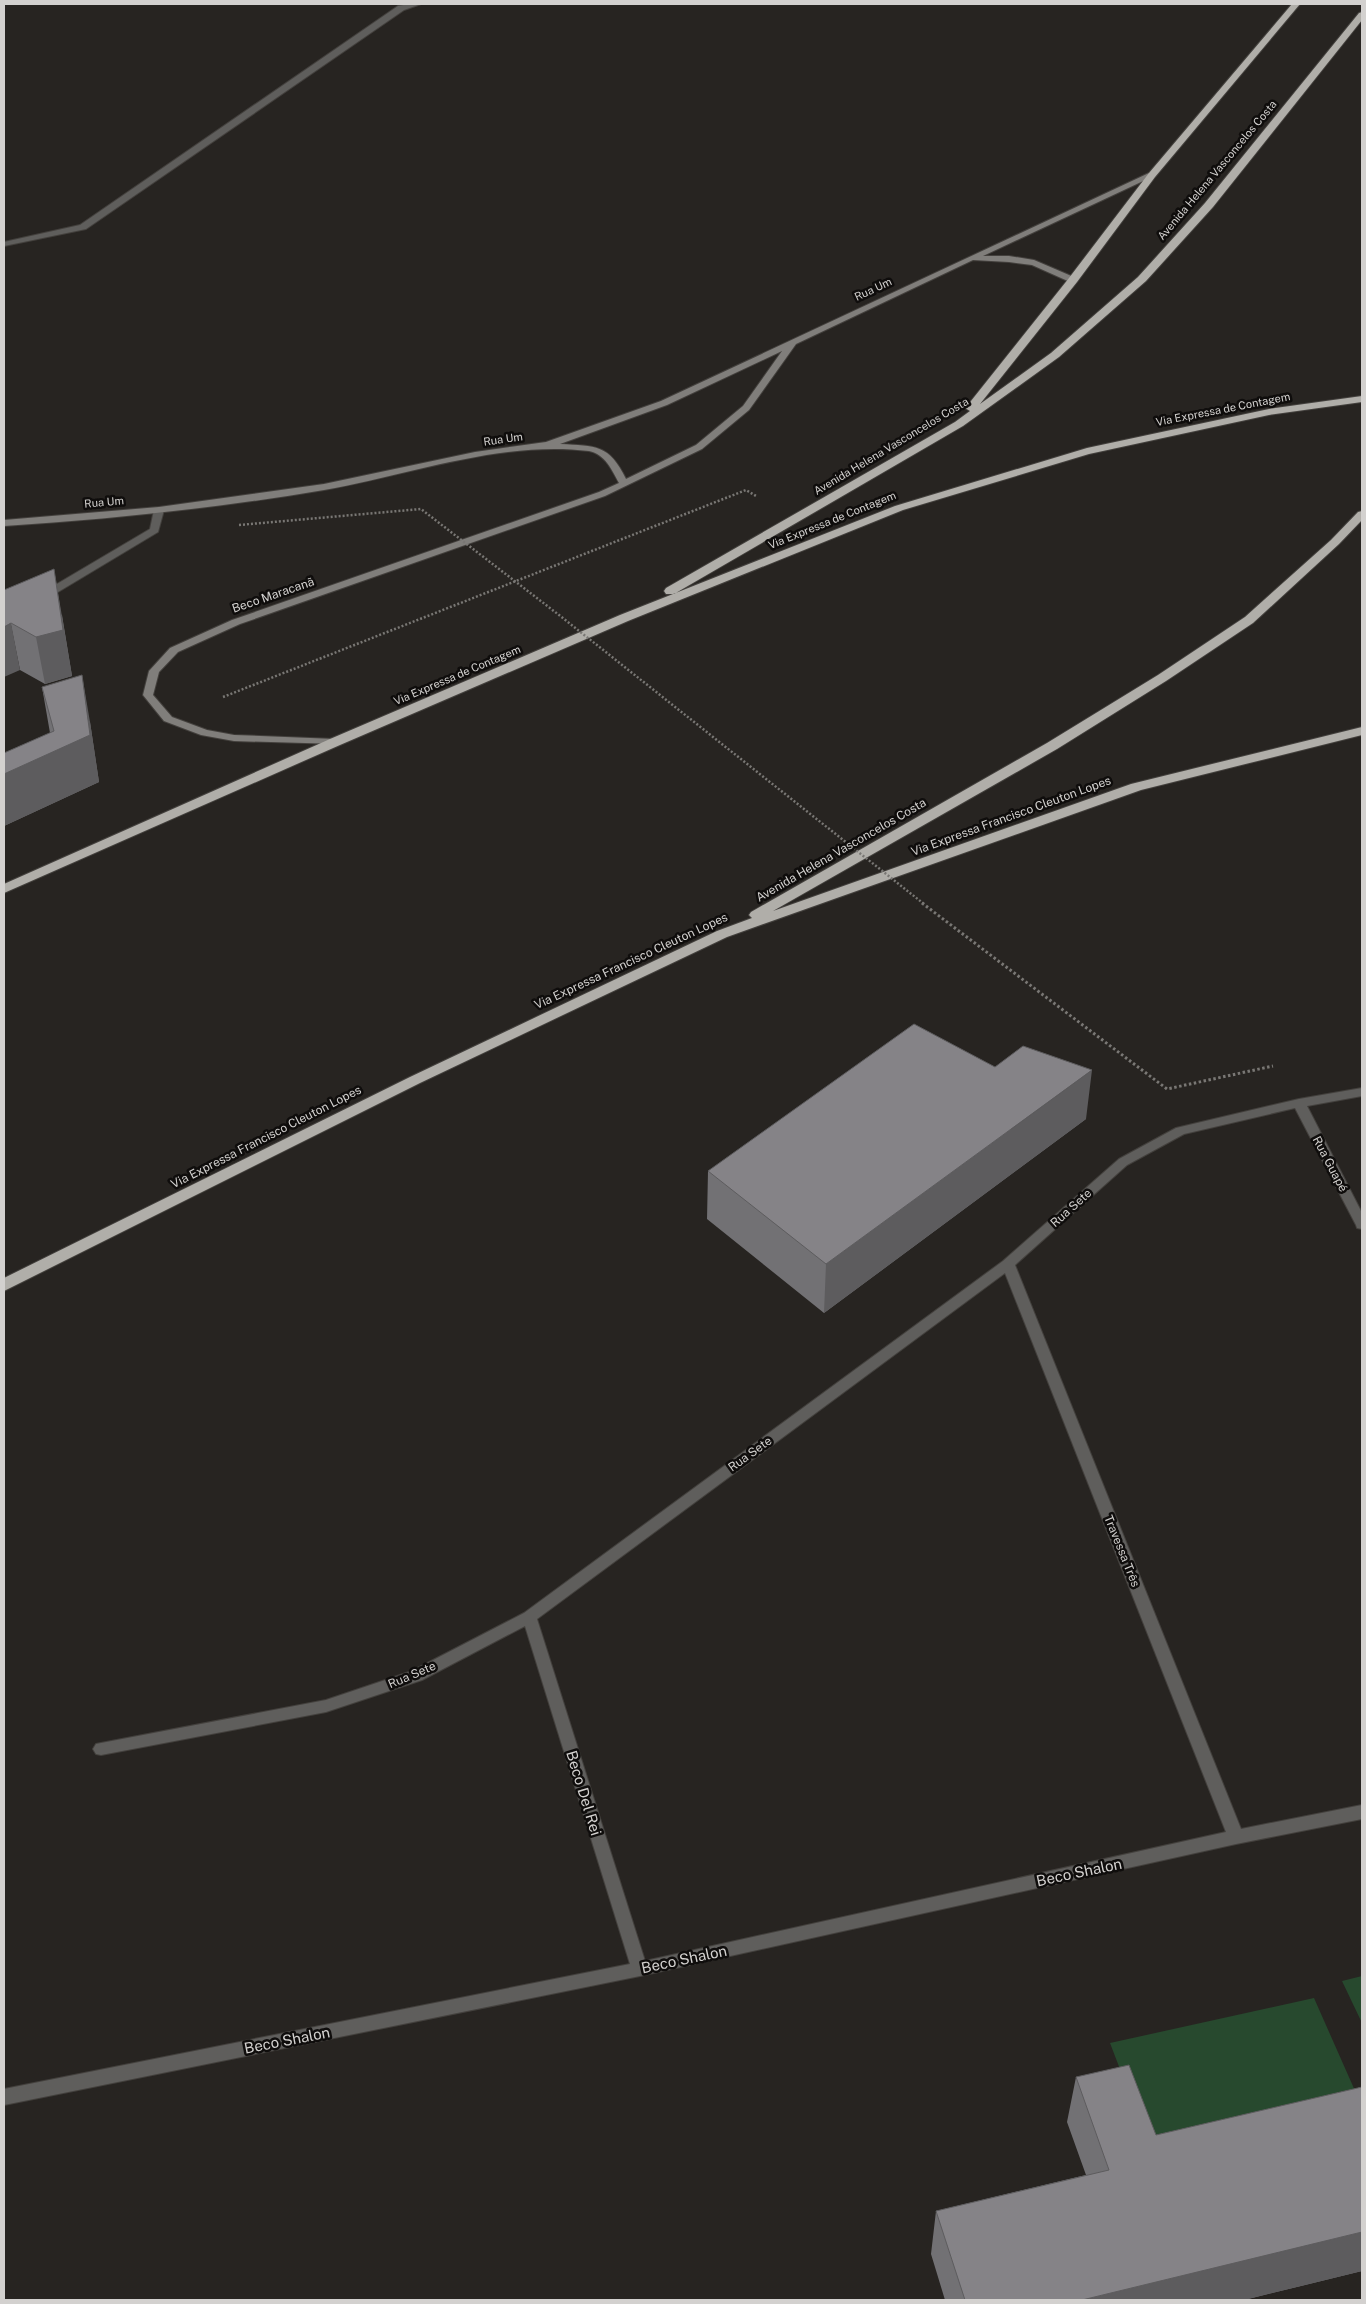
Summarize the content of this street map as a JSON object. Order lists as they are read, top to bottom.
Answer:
{
  "streets": {
    "highway": ["Avenida Helena Vasconcelos Costa", "Via Expressa de Contagem", "Via Expressa Francisco Cleuton Lopes"],
    "street": [
      "Rua Um",
      "Beco Maracanã",
      "Rua Guapé",
      "Rua Sete",
      "Travessa Três",
      "Beco Del Rei",
      "Beco Shalon"
    ]
  },
  "crossings": [
    ["Avenida Helena Vasconcelos Costa", "Via Expressa de Contagem"],
    ["Avenida Helena Vasconcelos Costa", "Via Expressa Francisco Cleuton Lopes"],
    ["Rua Um", "Beco Maracanã"],
    ["Via Expressa de Contagem", "Beco Maracanã"],
    ["Rua Guapé", "Rua Sete"],
    ["Rua Sete", "Travessa Três"],
    ["Rua Sete", "Beco Del Rei"],
    ["Travessa Três", "Beco Shalon"],
    ["Beco Del Rei", "Beco Shalon"]
  ]
}
